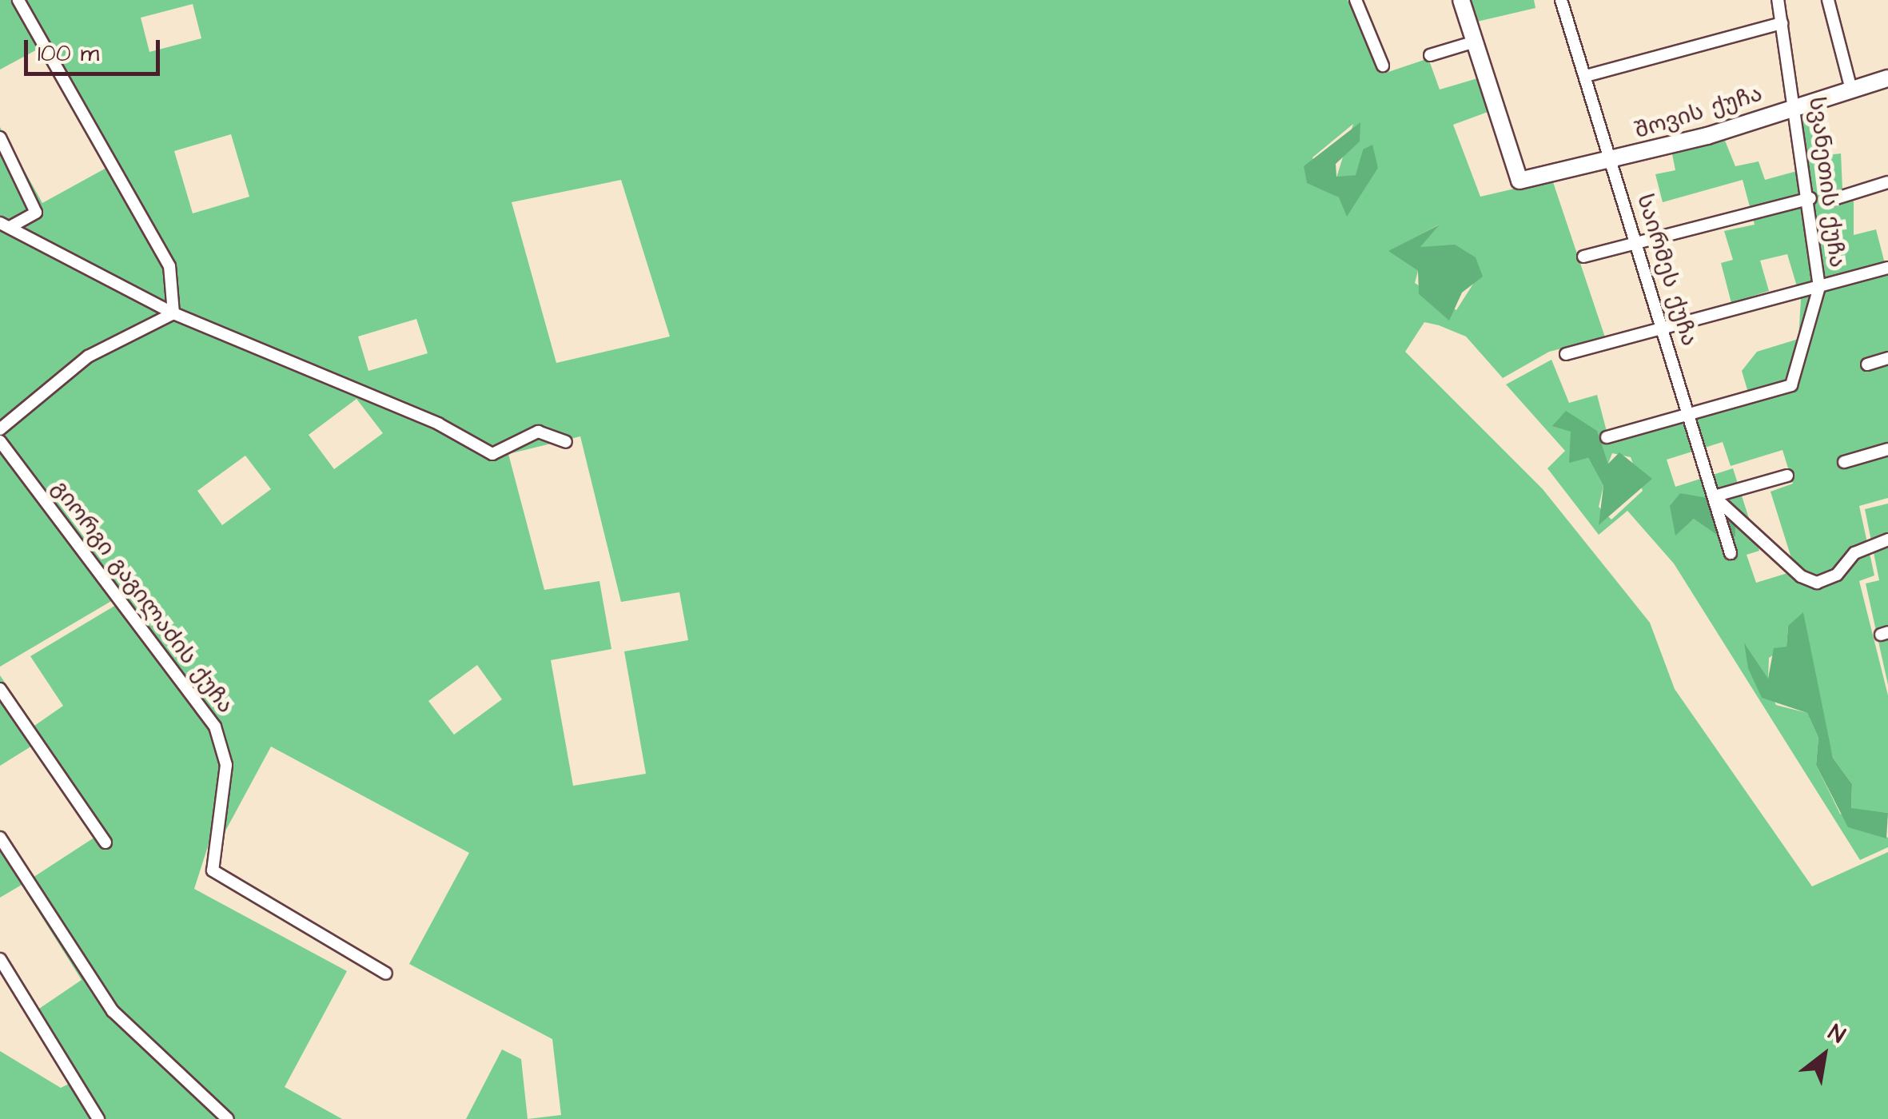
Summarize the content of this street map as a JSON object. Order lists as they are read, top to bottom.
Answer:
{
  "streets": {
    "street": [
      "შოვის ქუჩა",
      "სვანეთის ქუჩა",
      "საირმეს ქუჩა",
      "გიორგი გაგილაძის ქუჩა"
    ]
  },
  "crossings": [
    ["შოვის ქუჩა", "სვანეთის ქუჩა"],
    ["შოვის ქუჩა", "საირმეს ქუჩა"],
    ["სვანეთის ქუჩა", "საირმეს ქუჩა"]
  ],
  "scale_bar": "100 m",
  "north": "top right"
}
